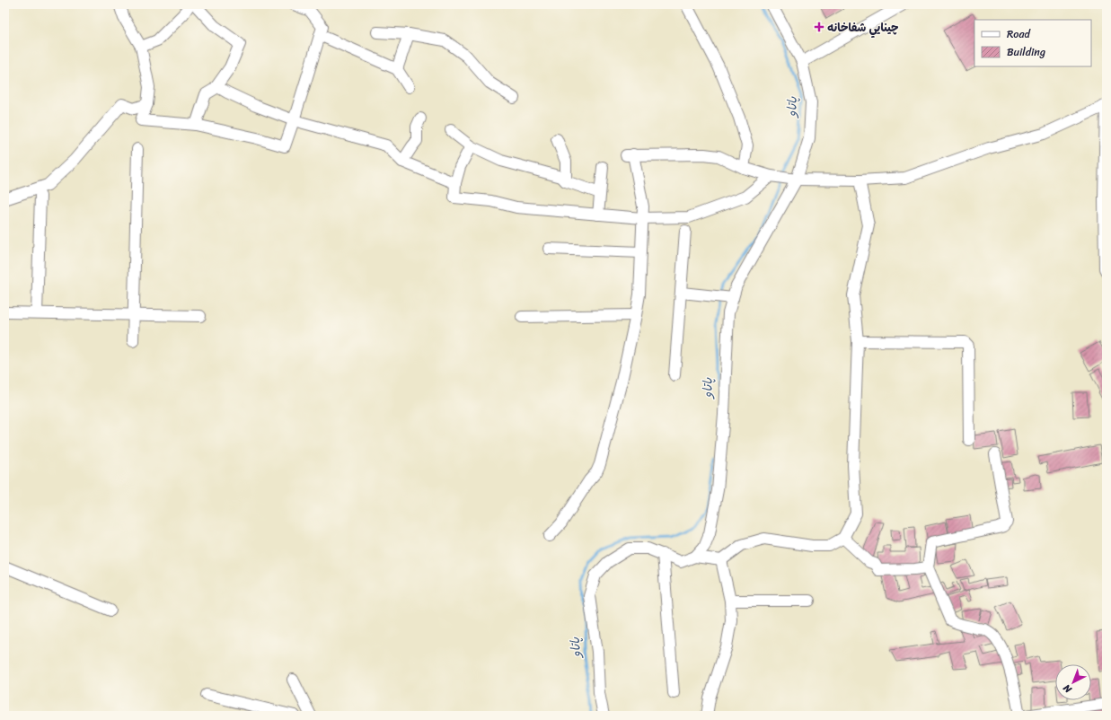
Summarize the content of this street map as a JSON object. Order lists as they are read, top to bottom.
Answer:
{
  "water": ["پاتاو"],
  "places": {
    "health": ["چينايي شفاخانه"]
  },
  "legend": ["Road", "Building"],
  "north": "bottom left"
}
